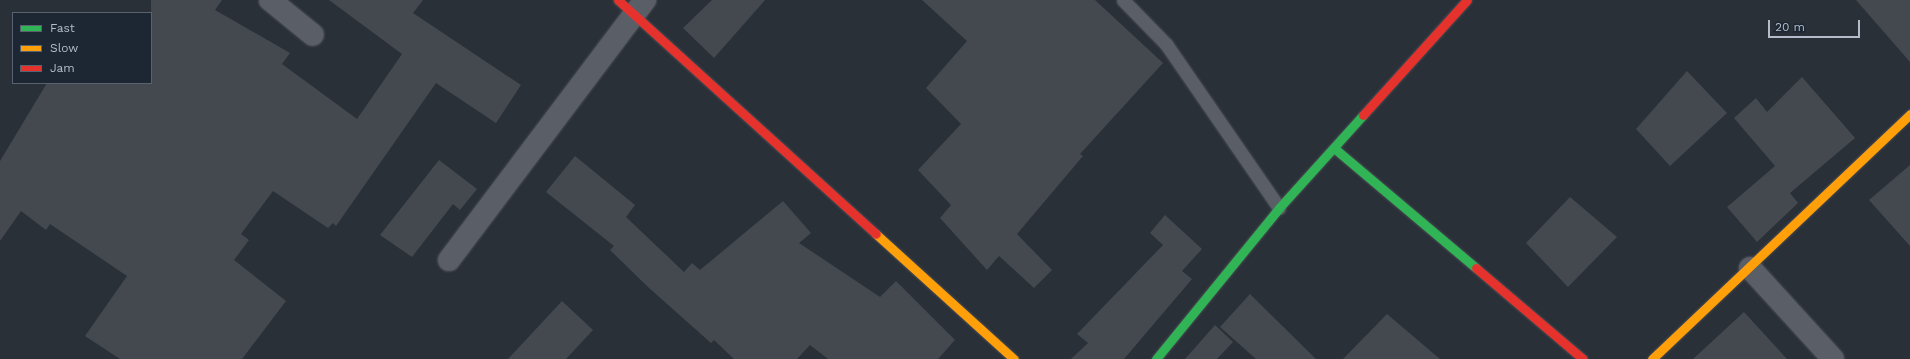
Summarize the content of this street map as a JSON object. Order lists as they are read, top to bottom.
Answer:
{
  "legend": ["Fast", "Slow", "Jam"],
  "scale_bar": "20 m"
}
